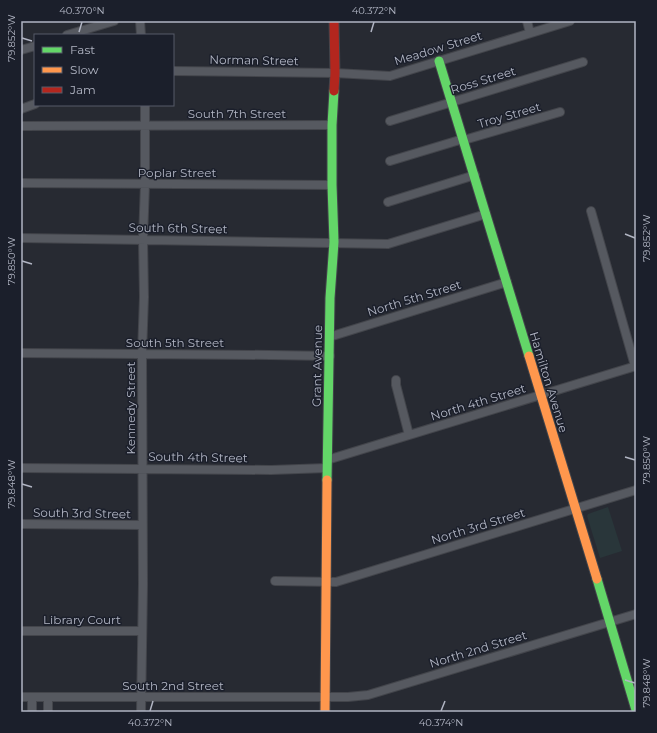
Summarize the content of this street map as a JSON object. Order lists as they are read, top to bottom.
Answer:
{
  "streets": {
    "street": [
      "Meadow Street",
      "Norman Street",
      "Ross Street",
      "South 7th Street",
      "Troy Street",
      "Poplar Street",
      "South 6th Street",
      "North 5th Street",
      "South 5th Street",
      "Grant Avenue",
      "Hamilton Avenue",
      "North 4th Street",
      "Kennedy Street",
      "South 4th Street",
      "South 3rd Street",
      "North 3rd Street",
      "Library Court",
      "North 2nd Street",
      "South 2nd Street"
    ]
  },
  "crossings": [
    ["Meadow Street", "Norman Street"],
    ["Meadow Street", "Grant Avenue"],
    ["Meadow Street", "Hamilton Avenue"],
    ["Norman Street", "Grant Avenue"],
    ["Ross Street", "Hamilton Avenue"],
    ["South 7th Street", "Grant Avenue"],
    ["South 7th Street", "Kennedy Street"],
    ["Troy Street", "Hamilton Avenue"],
    ["Poplar Street", "Grant Avenue"],
    ["Poplar Street", "Kennedy Street"],
    ["South 6th Street", "Grant Avenue"],
    ["South 6th Street", "Hamilton Avenue"],
    ["South 6th Street", "Kennedy Street"],
    ["North 5th Street", "Grant Avenue"],
    ["North 5th Street", "Hamilton Avenue"],
    ["South 5th Street", "Grant Avenue"],
    ["South 5th Street", "Kennedy Street"],
    ["Grant Avenue", "North 4th Street"],
    ["Grant Avenue", "South 4th Street"],
    ["Grant Avenue", "North 3rd Street"],
    ["Grant Avenue", "North 2nd Street"],
    ["Grant Avenue", "South 2nd Street"],
    ["Hamilton Avenue", "North 4th Street"],
    ["Hamilton Avenue", "North 3rd Street"],
    ["Hamilton Avenue", "North 2nd Street"],
    ["North 4th Street", "South 4th Street"],
    ["Kennedy Street", "South 4th Street"],
    ["Kennedy Street", "South 3rd Street"],
    ["Kennedy Street", "Library Court"],
    ["Kennedy Street", "South 2nd Street"],
    ["North 2nd Street", "South 2nd Street"]
  ],
  "legend": ["Fast", "Slow", "Jam"],
  "coordinates": [
    "40.370°N",
    "40.372°N",
    "79.852°W",
    "79.850°W",
    "79.848°W",
    "40.374°N"
  ]
}
